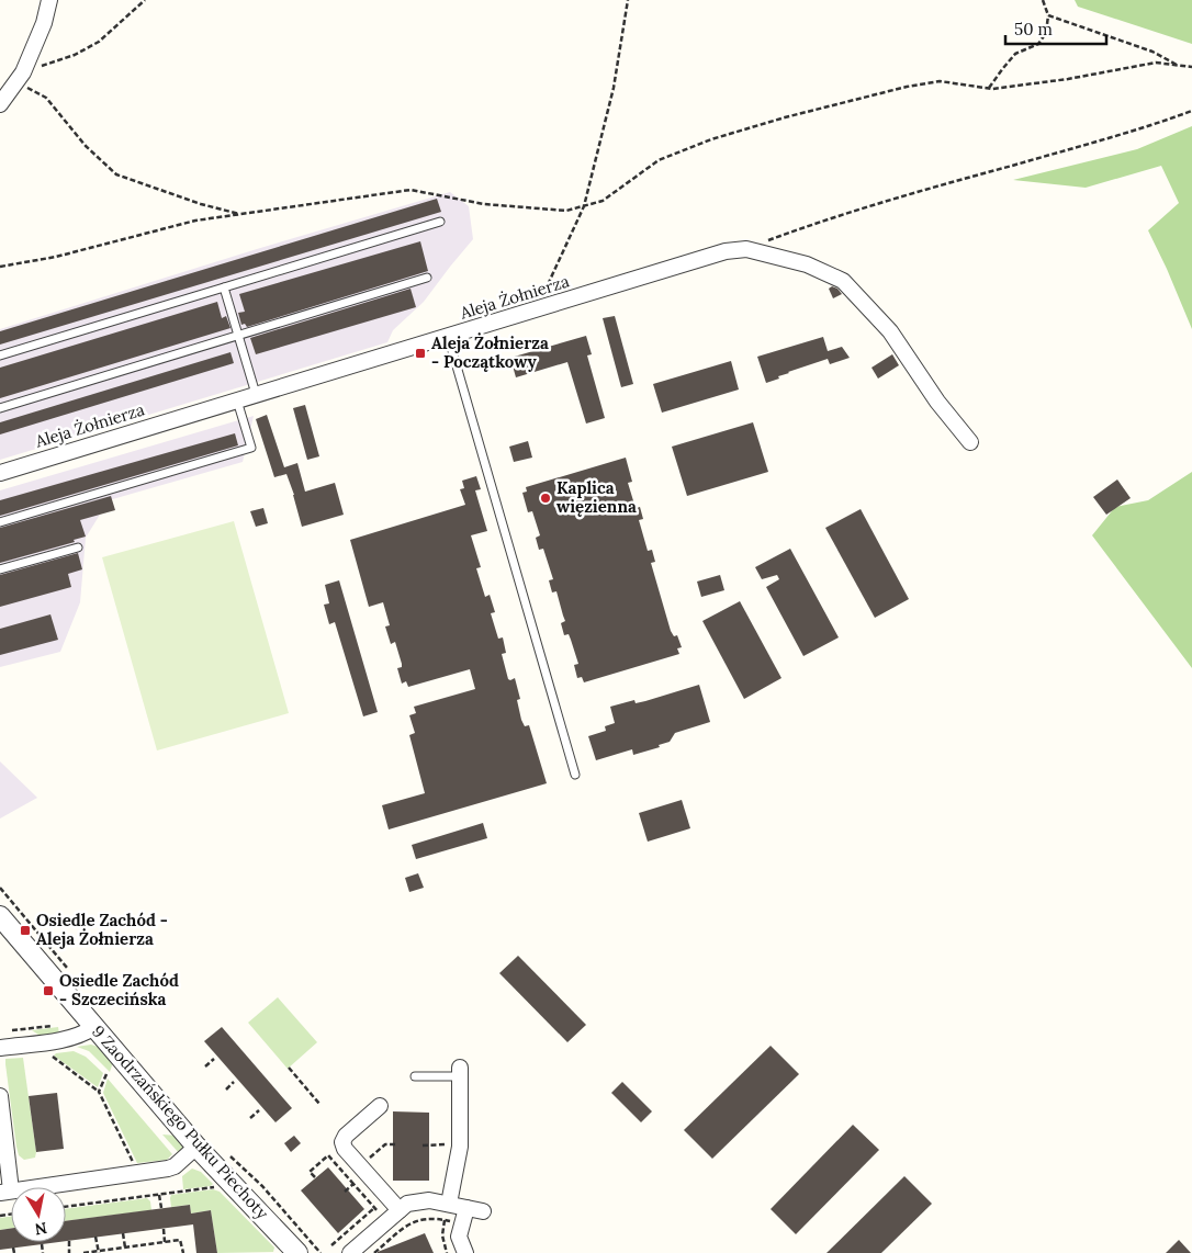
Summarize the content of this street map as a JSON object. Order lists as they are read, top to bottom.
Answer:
{
  "streets": {
    "street": ["Aleja Żołnierza", "9 Zaodrzańskiego Pułku Piechoty"]
  },
  "places": {
    "transit": ["Aleja Żołnierza - Początkowy", "Osiedle Zachód - Aleja Żołnierza", "Osiedle Zachód - Szczecińska"],
    "other": ["Kaplica więzienna"]
  },
  "scale_bar": "50 m",
  "north": "bottom"
}
